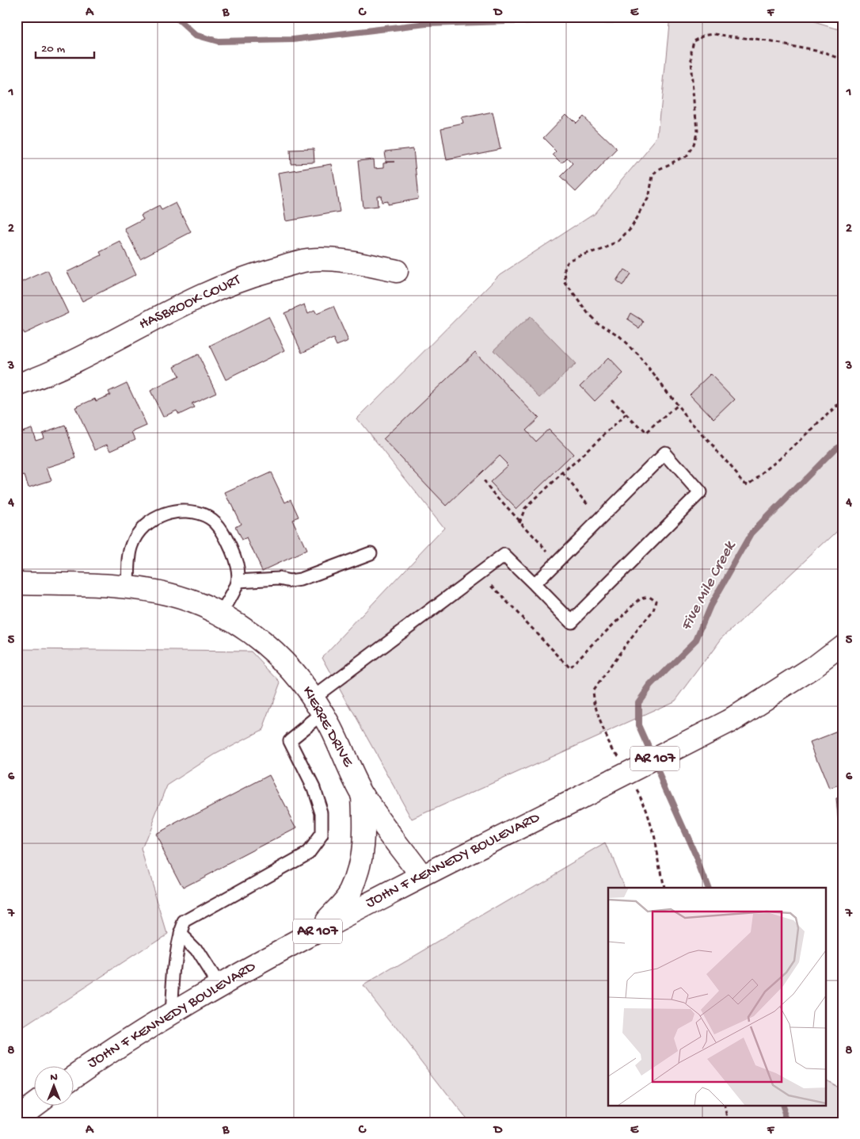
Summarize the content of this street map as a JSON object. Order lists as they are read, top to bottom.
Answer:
{
  "streets": {
    "main road": [
      "HASBROOK COURT",
      "KIERRE DRIVE",
      "AR 107",
      "JOHN F KENNEDY BOULEVARD"
    ]
  },
  "crossings": [
    ["KIERRE DRIVE", "JOHN F KENNEDY BOULEVARD"]
  ],
  "water": ["Five Mile Creek"],
  "scale_bar": "20 m",
  "north": "top",
  "grid": {
    "columns": [
      "A",
      "B",
      "C",
      "D",
      "E",
      "F"
    ],
    "rows": [
      "1",
      "2",
      "3",
      "4",
      "5",
      "6",
      "7",
      "8"
    ]
  }
}
